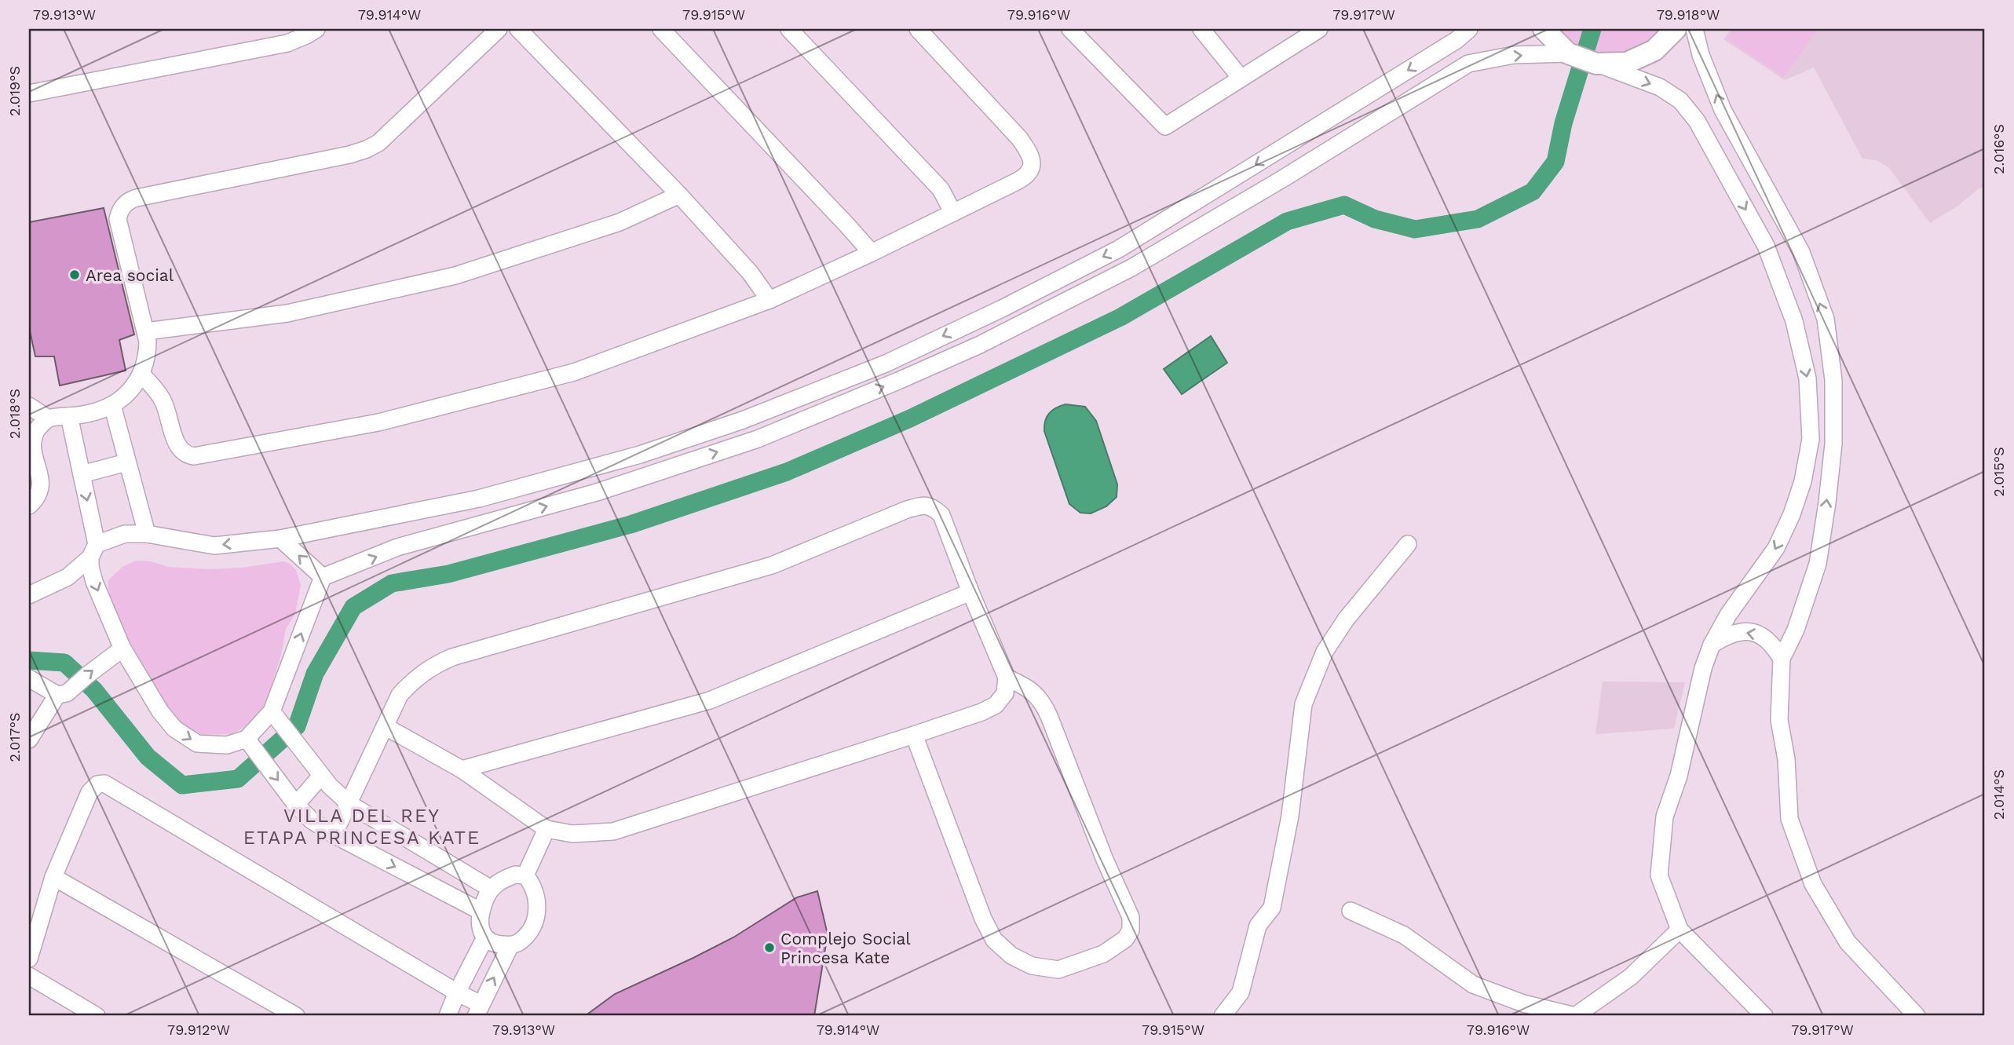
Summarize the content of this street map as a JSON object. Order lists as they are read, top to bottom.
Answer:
{
  "districts": ["VILLA DEL REY ETAPA PRINCESA KATE"],
  "places": ["Area social", "Complejo Social Princesa Kate"],
  "coordinates": [
    "79.913°W",
    "79.914°W",
    "79.915°W",
    "79.916°W",
    "79.917°W",
    "79.918°W",
    "2.019°S",
    "2.016°S",
    "2.018°S",
    "2.015°S",
    "2.017°S",
    "2.014°S",
    "79.912°W"
  ]
}
